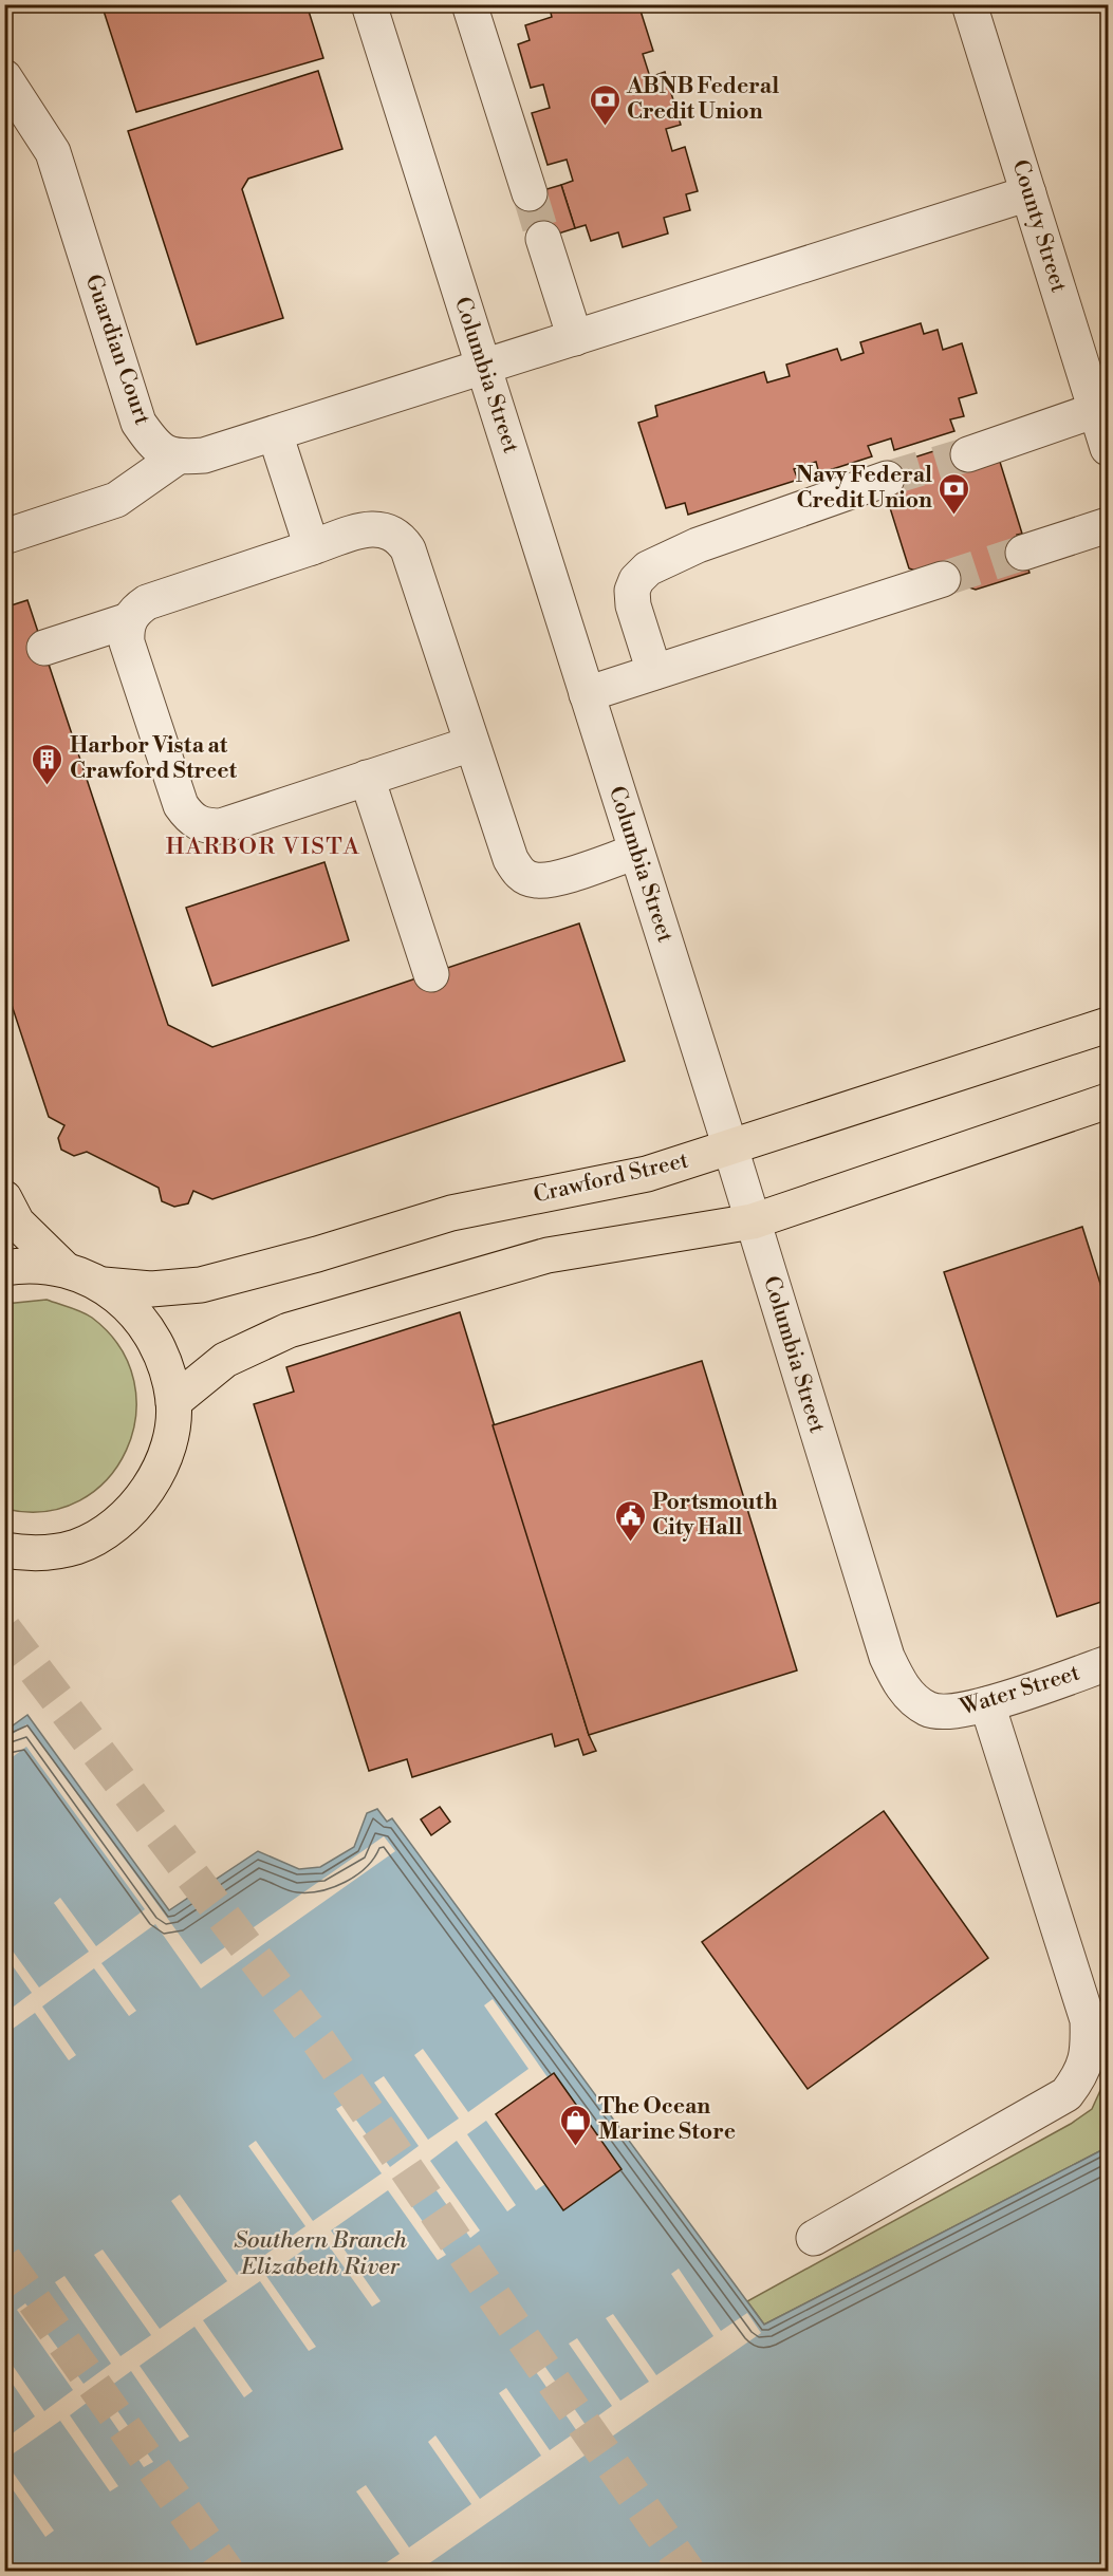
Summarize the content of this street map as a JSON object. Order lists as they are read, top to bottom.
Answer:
{
  "streets": {
    "main road": ["Crawford Street"],
    "street": [
      "County Street",
      "Guardian Court",
      "Columbia Street",
      "Water Street"
    ]
  },
  "crossings": [
    ["Columbia Street", "Crawford Street"],
    ["Columbia Street", "Water Street"]
  ],
  "districts": ["HARBOR VISTA"],
  "water": ["Southern Branch Elizabeth River"],
  "places": {
    "bank": ["ABNB Federal Credit Union", "Navy Federal Credit Union"],
    "building": ["Harbor Vista at Crawford Street"],
    "public building": ["Portsmouth City Hall"],
    "shop": ["The Ocean Marine Store"]
  }
}
